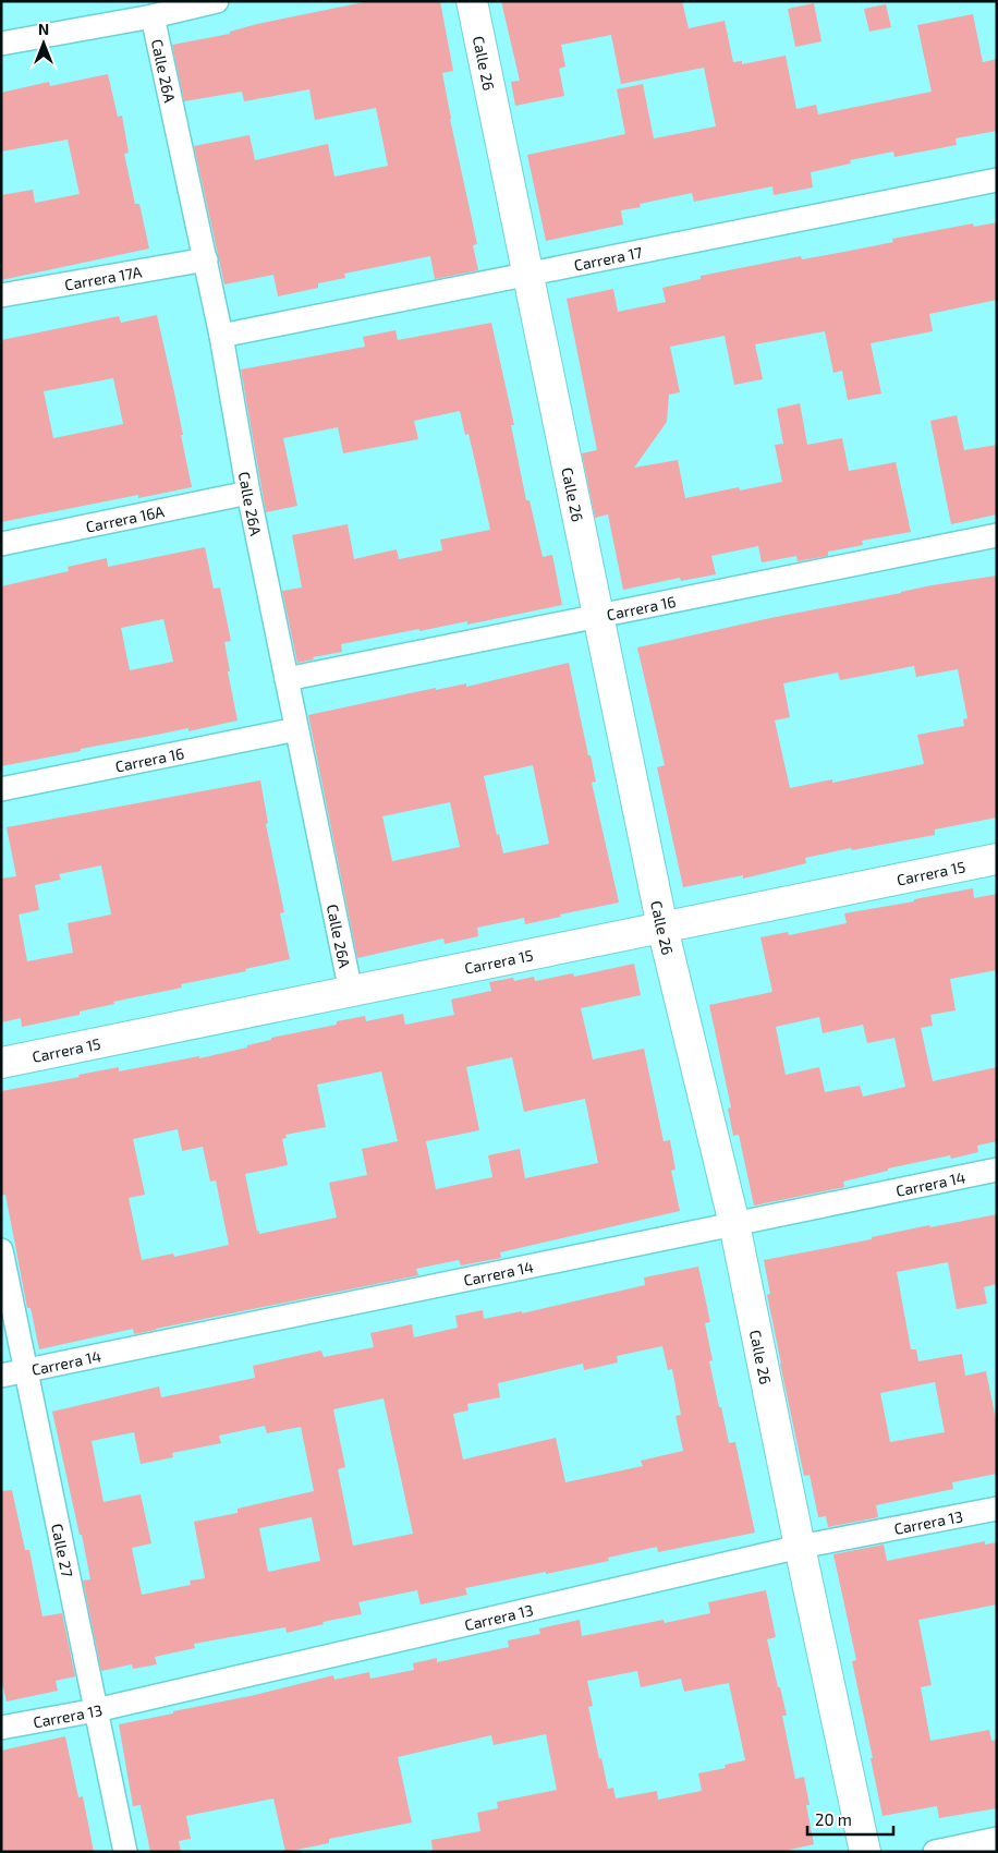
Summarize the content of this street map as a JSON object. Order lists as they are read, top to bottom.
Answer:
{
  "streets": {
    "street": [
      "Calle 26",
      "Calle 26A",
      "Carrera 17",
      "Carrera 17A",
      "Carrera 16A",
      "Carrera 16",
      "Carrera 15",
      "Carrera 14",
      "Carrera 13",
      "Calle 27"
    ]
  },
  "crossings": [
    ["Calle 26", "Carrera 17"],
    ["Calle 26", "Carrera 16"],
    ["Calle 26", "Carrera 15"],
    ["Calle 26", "Carrera 14"],
    ["Calle 26", "Carrera 13"],
    ["Calle 26A", "Carrera 17"],
    ["Calle 26A", "Carrera 17A"],
    ["Calle 26A", "Carrera 16A"],
    ["Calle 26A", "Carrera 16"],
    ["Calle 26A", "Carrera 15"],
    ["Carrera 14", "Calle 27"],
    ["Carrera 13", "Calle 27"]
  ],
  "scale_bar": "20 m",
  "north": "top"
}
